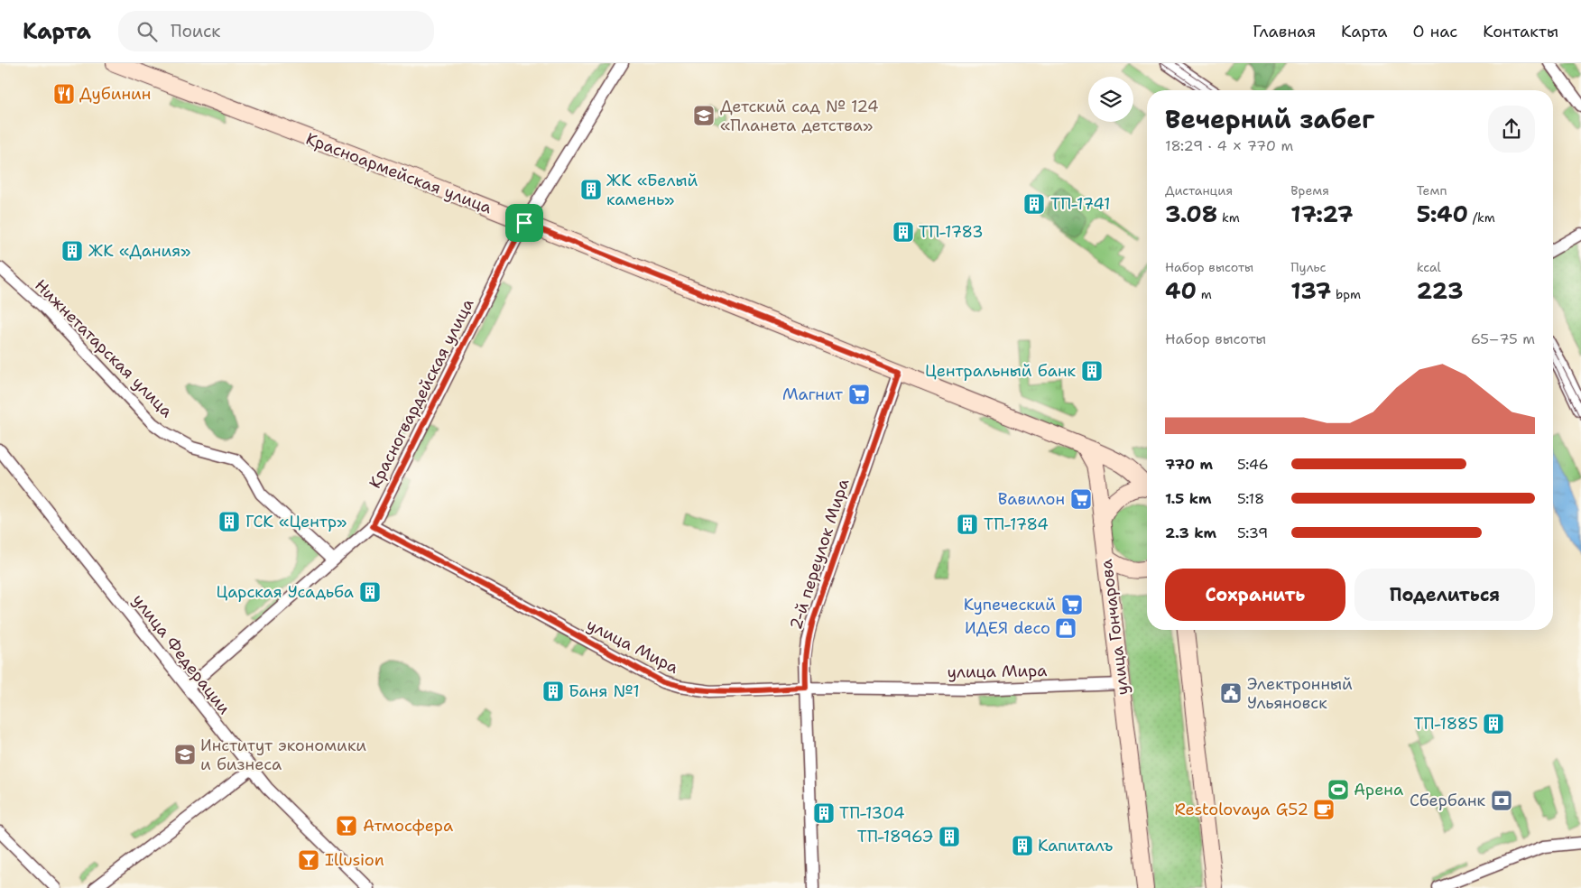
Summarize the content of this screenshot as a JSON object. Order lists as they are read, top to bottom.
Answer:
{
  "streets": {
    "main road": ["Красноармейская улица", "улица Гончарова"],
    "street": [
      "Нижнетатарская улица",
      "Красногвардейская улица",
      "2-й переулок Мира",
      "улица Мира",
      "улица Федерации"
    ]
  },
  "crossings": [
    ["Красноармейская улица", "Красногвардейская улица"],
    ["Красноармейская улица", "2-й переулок Мира"],
    ["Красноармейская улица", "улица Гончарова"],
    ["Нижнетатарская улица", "Красногвардейская улица"],
    ["Красногвардейская улица", "улица Мира"],
    ["Красногвардейская улица", "улица Федерации"],
    ["2-й переулок Мира", "улица Мира"],
    ["улица Гончарова", "улица Мира"]
  ],
  "places": {
    "restaurant": ["Дубинин"],
    "school or university": ["Детский сад № 124 «Планета детства»", "Институт экономики и бизнеса"],
    "building": [
      "ЖК «Белый камень»",
      "ТП-1741",
      "ТП-1783",
      "ЖК «Дания»",
      "Центральный банк",
      "ГСК «Центр»",
      "ТП-1784",
      "Царская Усадьба",
      "Баня №1",
      "ТП-1885",
      "ТП-1304",
      "ТП-1896Э",
      "Капиталъ"
    ],
    "supermarket": ["Магнит", "Вавилон", "Купеческий"],
    "shop": ["ИДЕЯ deco"],
    "public building": ["Электронный Ульяновск"],
    "sports": ["Арена"],
    "bank": ["Сбербанк"],
    "cafe": ["Restolovaya G52"],
    "bar": ["Атмосфера", "Illusion"]
  },
  "page": {
    "header": "Карта",
    "search": "Поиск",
    "nav": [
      "Главная",
      "Карта",
      "О нас",
      "Контакты"
    ],
    "heading": ["Вечерний забег", "18:29 · 4 × 770 m"],
    "stats": [
      ["Дистанция", "3.08 km"],
      ["Время", "17:27"],
      ["Темп", "5:40 /km"],
      ["Набор высоты", "40 m"],
      ["Пульс", "137 bpm"],
      ["kcal", "223"]
    ],
    "chart": ["Набор высоты", "65–75 m"],
    "list": [
      {
        "name": "770 m",
        "note": "5:46"
      },
      {
        "name": "1.5 km",
        "note": "5:18"
      },
      {
        "name": "2.3 km",
        "note": "5:39"
      }
    ],
    "buttons": ["Сохранить", "Поделиться"]
  }
}
